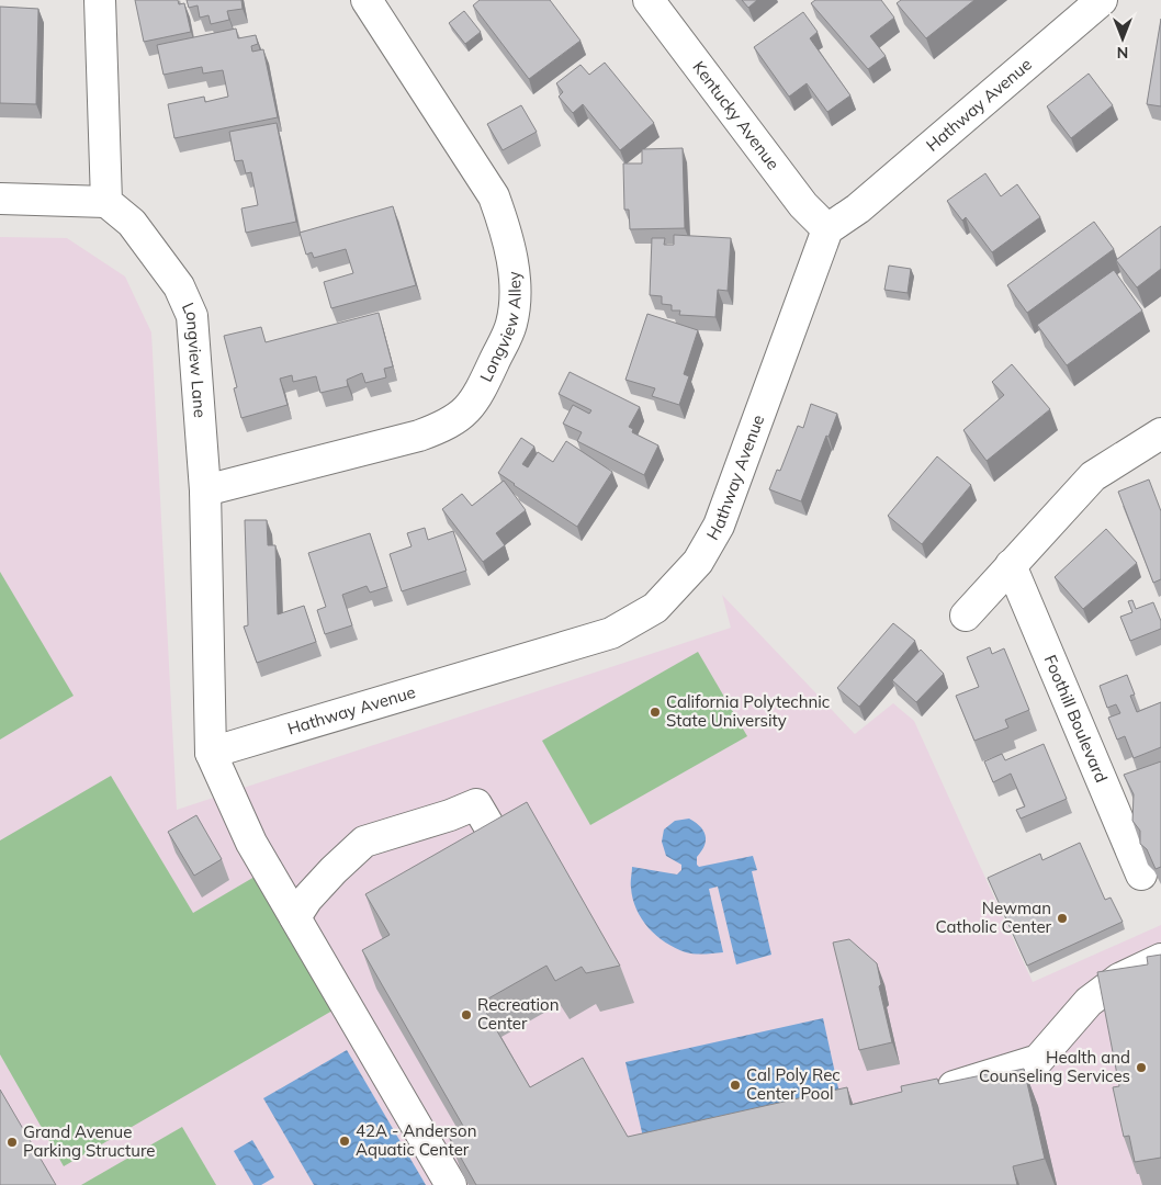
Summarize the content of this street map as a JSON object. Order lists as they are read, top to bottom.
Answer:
{
  "streets": {
    "street": [
      "Hathway Avenue",
      "Kentucky Avenue",
      "Longview Alley",
      "Longview Lane",
      "Foothill Boulevard"
    ]
  },
  "crossings": [
    ["Hathway Avenue", "Kentucky Avenue"],
    ["Hathway Avenue", "Longview Lane"],
    ["Longview Alley", "Longview Lane"]
  ],
  "places": [
    "California Polytechnic State University",
    "Newman Catholic Center",
    "Recreation Center",
    "Health and Counseling Services",
    "Cal Poly Rec Center Pool",
    "42A - Anderson Aquatic Center",
    "Grand Avenue Parking Structure"
  ],
  "north": "bottom"
}
